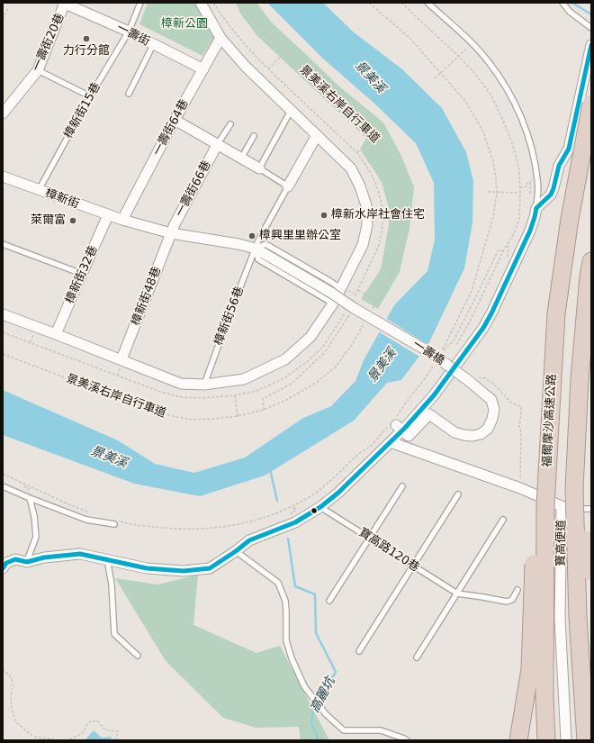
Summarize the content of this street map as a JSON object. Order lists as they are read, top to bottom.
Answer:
{
  "streets": {
    "highway": ["福爾摩沙高速公路"],
    "street": [
      "一壽街",
      "一壽街20巷",
      "一壽街64巷",
      "一壽街66巷",
      "樟新街",
      "樟新街32巷",
      "樟新街48巷",
      "一壽橋",
      "寶高便道"
    ],
    "lane": ["樟新街15巷", "樟新街56巷", "寶高路120巷"],
    "path": ["景美溪右岸自行車道"]
  },
  "crossings": [
    ["一壽街", "一壽街20巷"],
    ["一壽街", "樟新街15巷"],
    ["一壽街", "一壽街64巷"],
    ["樟新街15巷", "樟新街"],
    ["一壽街64巷", "樟新街"],
    ["一壽街66巷", "樟新街"],
    ["一壽街66巷", "樟新街48巷"],
    ["樟新街", "樟新街32巷"],
    ["樟新街", "樟新街48巷"],
    ["樟新街56巷", "一壽橋"]
  ],
  "water": ["景美溪", "高麗坑"],
  "parks": ["樟新公園"],
  "places": [
    "力行分館",
    "樟新水岸社會住宅",
    "萊爾富",
    "樟興里里辦公室"
  ]
}
